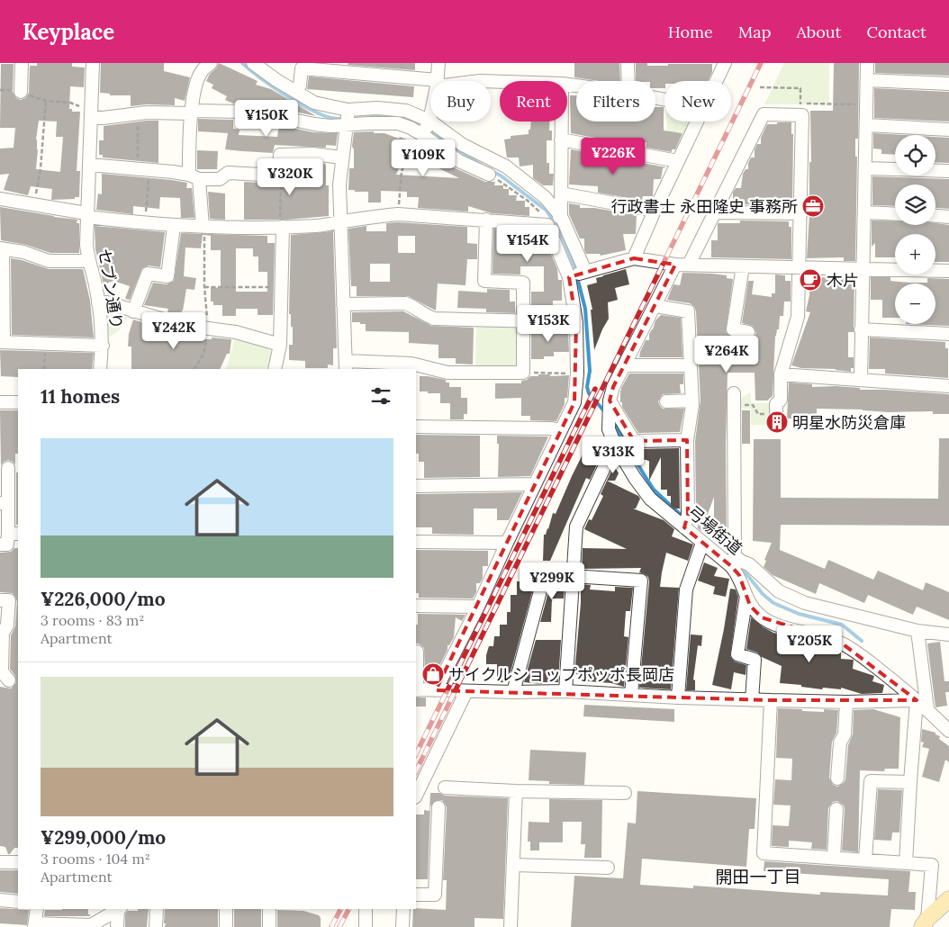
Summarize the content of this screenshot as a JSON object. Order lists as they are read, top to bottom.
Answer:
{
  "streets": {
    "street": ["セブン通り", "弓場街道"]
  },
  "districts": ["開田一丁目"],
  "places": {
    "office": ["行政書士 永田隆史 事務所"],
    "cafe": ["木片"],
    "building": ["明星水防災倉庫"],
    "shop": ["サイクルショップポッポ長岡店"]
  },
  "page": {
    "header": "Keyplace",
    "nav": [
      "Home",
      "Map",
      "About",
      "Contact"
    ],
    "chip": [
      "Buy",
      "Rent",
      "Filters",
      "New"
    ],
    "price": [
      "¥150K",
      "¥226K",
      "¥109K",
      "¥320K",
      "¥154K",
      "¥153K",
      "¥242K",
      "¥264K",
      "¥313K",
      "¥299K",
      "¥205K"
    ],
    "map_buttons": ["+", "−"],
    "heading": "11 homes",
    "list": [
      {
        "name": "¥226,000/mo",
        "note": "3 rooms · 83 m² · Apartment"
      },
      {
        "name": "¥299,000/mo",
        "note": "3 rooms · 104 m² · Apartment"
      }
    ]
  }
}
